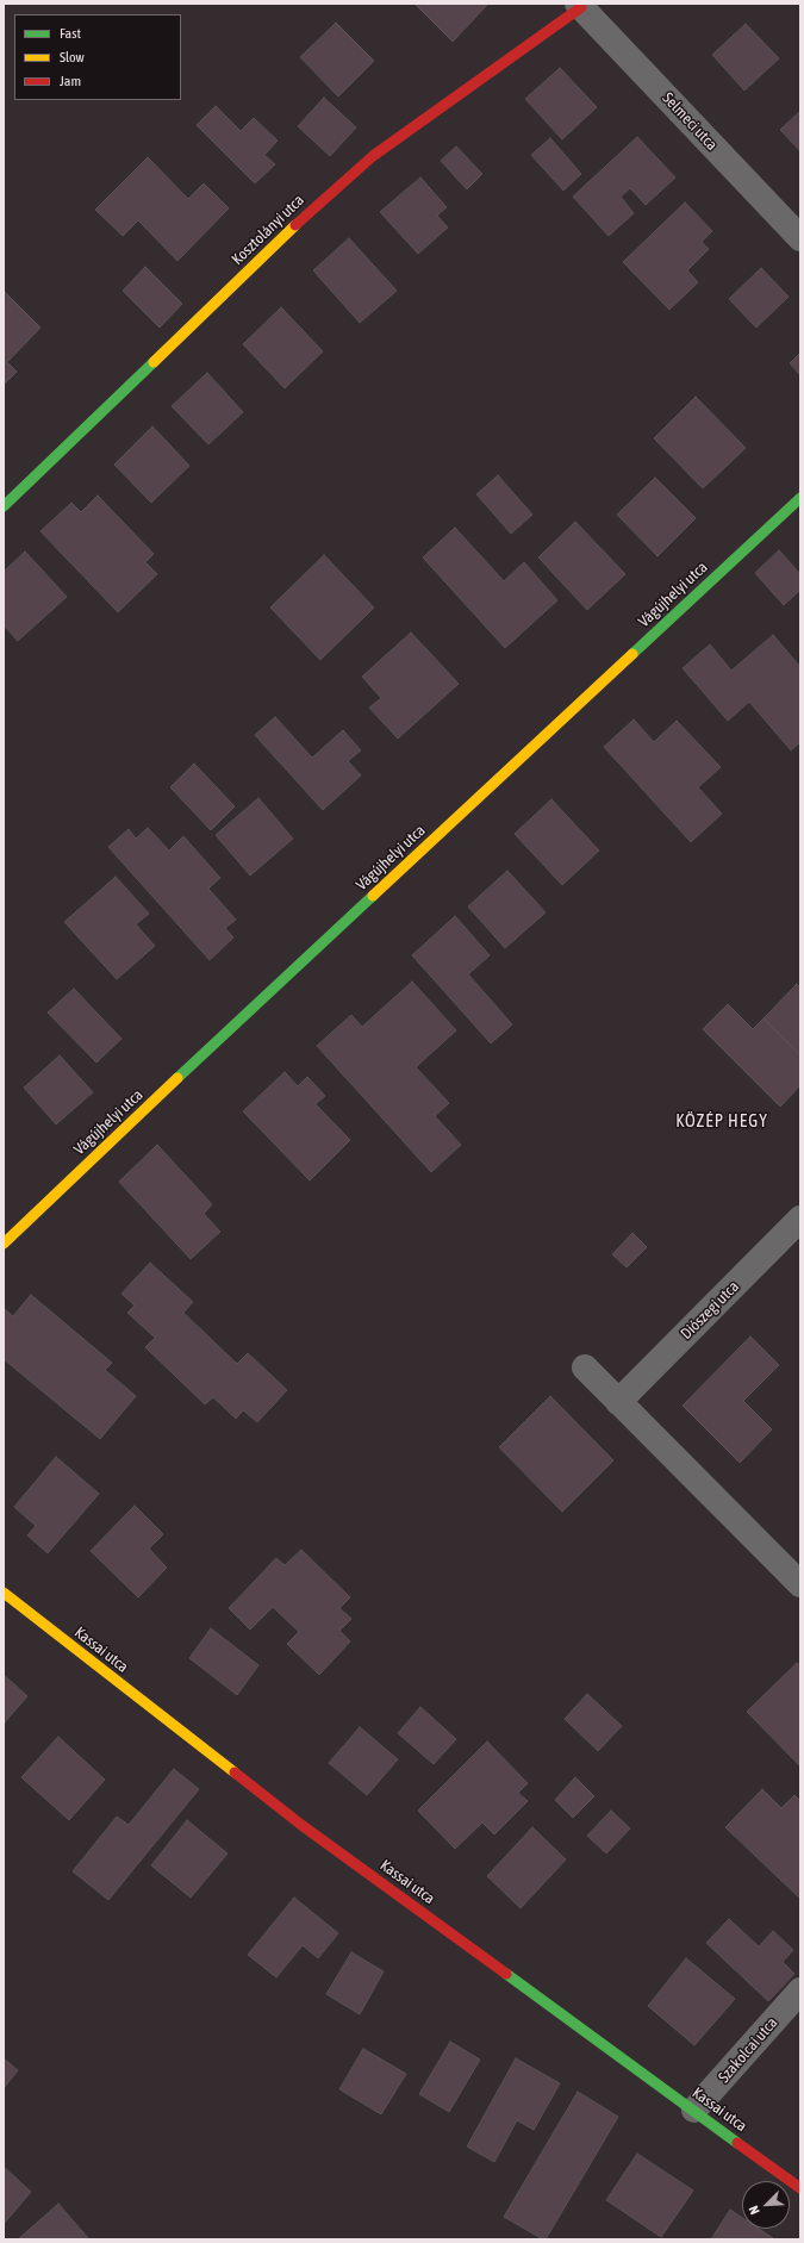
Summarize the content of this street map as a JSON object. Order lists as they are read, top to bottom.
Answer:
{
  "streets": {
    "street": [
      "Selmeci utca",
      "Kosztolányi utca",
      "Vágújhelyi utca",
      "Diószegi utca",
      "Kassai utca",
      "Szakolcai utca"
    ]
  },
  "crossings": [
    ["Selmeci utca", "Kosztolányi utca"],
    ["Kassai utca", "Szakolcai utca"]
  ],
  "districts": ["KÖZÉP HEGY"],
  "legend": ["Fast", "Slow", "Jam"],
  "north": "bottom left"
}
